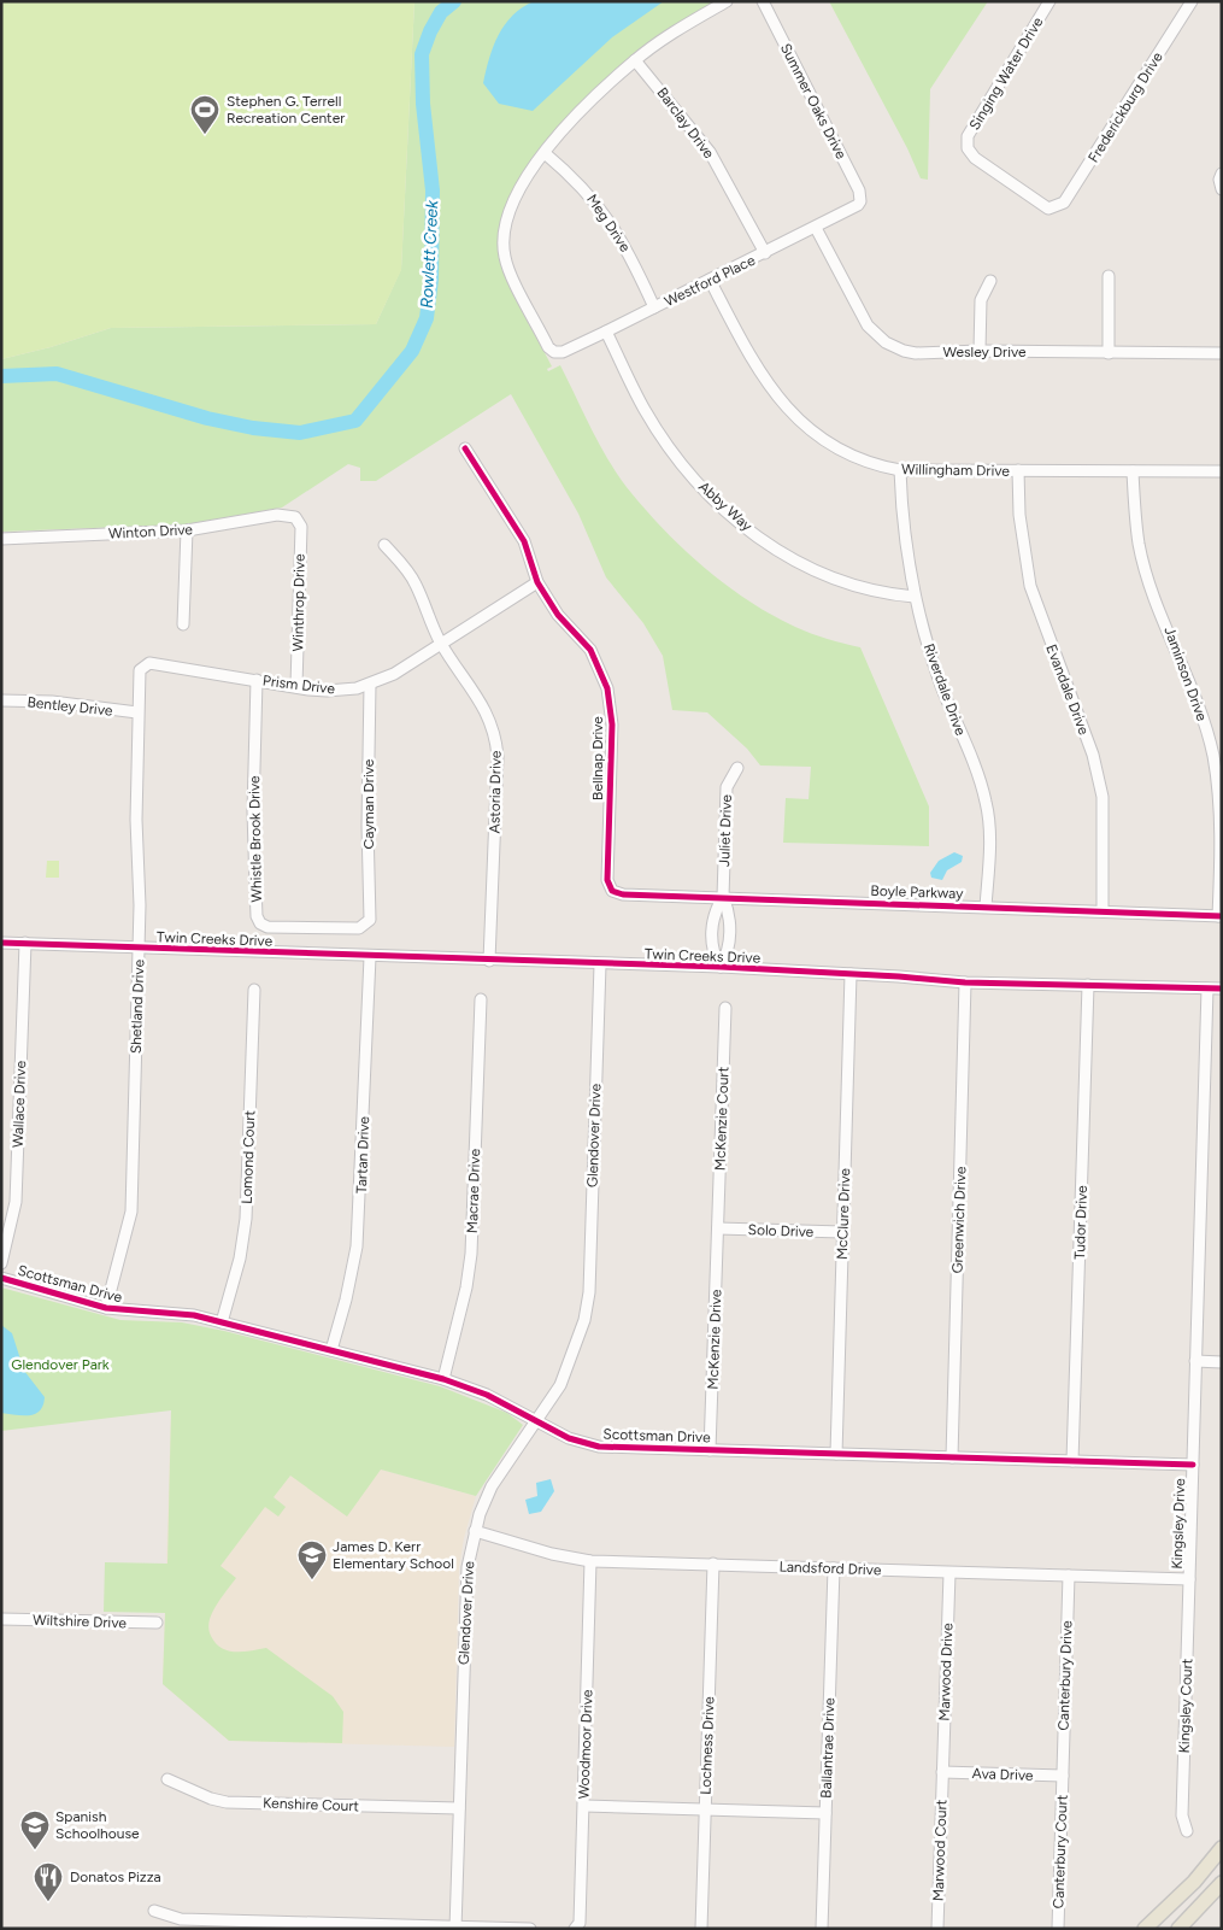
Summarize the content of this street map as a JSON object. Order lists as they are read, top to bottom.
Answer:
{
  "streets": {
    "street": [
      "Singing Water Drive",
      "Summer Oaks Drive",
      "Frederickburg Drive",
      "Barclay Drive",
      "Meg Drive",
      "Westford Place",
      "Wesley Drive",
      "Willingham Drive",
      "Abby Way",
      "Winton Drive",
      "Winthrop Drive",
      "Jaminson Drive",
      "Prism Drive",
      "Riverdale Drive",
      "Evandale Drive",
      "Bentley Drive",
      "Bellnap Drive",
      "Astoria Drive",
      "Cayman Drive",
      "Juliet Drive",
      "Whistle Brook Drive",
      "Boyle Parkway",
      "Twin Creeks Drive",
      "Shetland Drive",
      "Wallace Drive",
      "McKenzie Court",
      "Glendover Drive",
      "Tartan Drive",
      "Lomond Court",
      "Macrae Drive",
      "McClure Drive",
      "Greenwich Drive",
      "Tudor Drive",
      "Solo Drive",
      "Scottsman Drive",
      "McKenzie Drive",
      "Kingsley Drive",
      "Landsford Drive",
      "Wiltshire Drive",
      "Marwood Drive",
      "Canterbury Drive",
      "Kingsley Court",
      "Woodmoor Drive",
      "Lochness Drive",
      "Ballantrae Drive",
      "Ava Drive",
      "Kenshire Court",
      "Marwood Court",
      "Canterbury Court"
    ]
  },
  "crossings": [
    ["Singing Water Drive", "Frederickburg Drive"],
    ["Summer Oaks Drive", "Westford Place"],
    ["Barclay Drive", "Westford Place"],
    ["Meg Drive", "Westford Place"],
    ["Westford Place", "Wesley Drive"],
    ["Westford Place", "Willingham Drive"],
    ["Westford Place", "Abby Way"],
    ["Willingham Drive", "Jaminson Drive"],
    ["Willingham Drive", "Riverdale Drive"],
    ["Willingham Drive", "Evandale Drive"],
    ["Abby Way", "Riverdale Drive"],
    ["Winton Drive", "Winthrop Drive"],
    ["Winthrop Drive", "Prism Drive"],
    ["Jaminson Drive", "Boyle Parkway"],
    ["Prism Drive", "Bellnap Drive"],
    ["Prism Drive", "Astoria Drive"],
    ["Prism Drive", "Cayman Drive"],
    ["Prism Drive", "Whistle Brook Drive"],
    ["Prism Drive", "Shetland Drive"],
    ["Riverdale Drive", "Boyle Parkway"],
    ["Evandale Drive", "Boyle Parkway"],
    ["Bentley Drive", "Shetland Drive"],
    ["Bellnap Drive", "Boyle Parkway"],
    ["Astoria Drive", "Twin Creeks Drive"],
    ["Cayman Drive", "Whistle Brook Drive"],
    ["Juliet Drive", "Boyle Parkway"],
    ["Juliet Drive", "Twin Creeks Drive"],
    ["Twin Creeks Drive", "Shetland Drive"],
    ["Twin Creeks Drive", "Wallace Drive"],
    ["Twin Creeks Drive", "Glendover Drive"],
    ["Twin Creeks Drive", "Tartan Drive"],
    ["Twin Creeks Drive", "McClure Drive"],
    ["Twin Creeks Drive", "Greenwich Drive"],
    ["Twin Creeks Drive", "Tudor Drive"],
    ["Twin Creeks Drive", "Kingsley Drive"],
    ["Shetland Drive", "Scottsman Drive"],
    ["McKenzie Court", "Solo Drive"],
    ["McKenzie Court", "McKenzie Drive"],
    ["Glendover Drive", "Scottsman Drive"],
    ["Glendover Drive", "Landsford Drive"],
    ["Glendover Drive", "Kenshire Court"],
    ["Tartan Drive", "Scottsman Drive"],
    ["Lomond Court", "Scottsman Drive"],
    ["Macrae Drive", "Scottsman Drive"],
    ["McClure Drive", "Solo Drive"],
    ["McClure Drive", "Scottsman Drive"],
    ["Greenwich Drive", "Scottsman Drive"],
    ["Tudor Drive", "Scottsman Drive"],
    ["Solo Drive", "McKenzie Drive"],
    ["Scottsman Drive", "McKenzie Drive"],
    ["Scottsman Drive", "Kingsley Drive"],
    ["Kingsley Drive", "Landsford Drive"],
    ["Kingsley Drive", "Kingsley Court"],
    ["Landsford Drive", "Marwood Drive"],
    ["Landsford Drive", "Canterbury Drive"],
    ["Landsford Drive", "Kingsley Court"],
    ["Landsford Drive", "Woodmoor Drive"],
    ["Landsford Drive", "Lochness Drive"],
    ["Landsford Drive", "Ballantrae Drive"],
    ["Marwood Drive", "Ava Drive"],
    ["Marwood Drive", "Marwood Court"],
    ["Canterbury Drive", "Ava Drive"],
    ["Canterbury Drive", "Canterbury Court"],
    ["Ava Drive", "Marwood Court"],
    ["Ava Drive", "Canterbury Court"]
  ],
  "water": ["Rowlett Creek"],
  "parks": ["Glendover Park"],
  "places": {
    "sports": ["Stephen G. Terrell Recreation Center"],
    "school or university": ["James D. Kerr Elementary School", "Spanish Schoolhouse"],
    "restaurant": ["Donatos Pizza"]
  }
}
